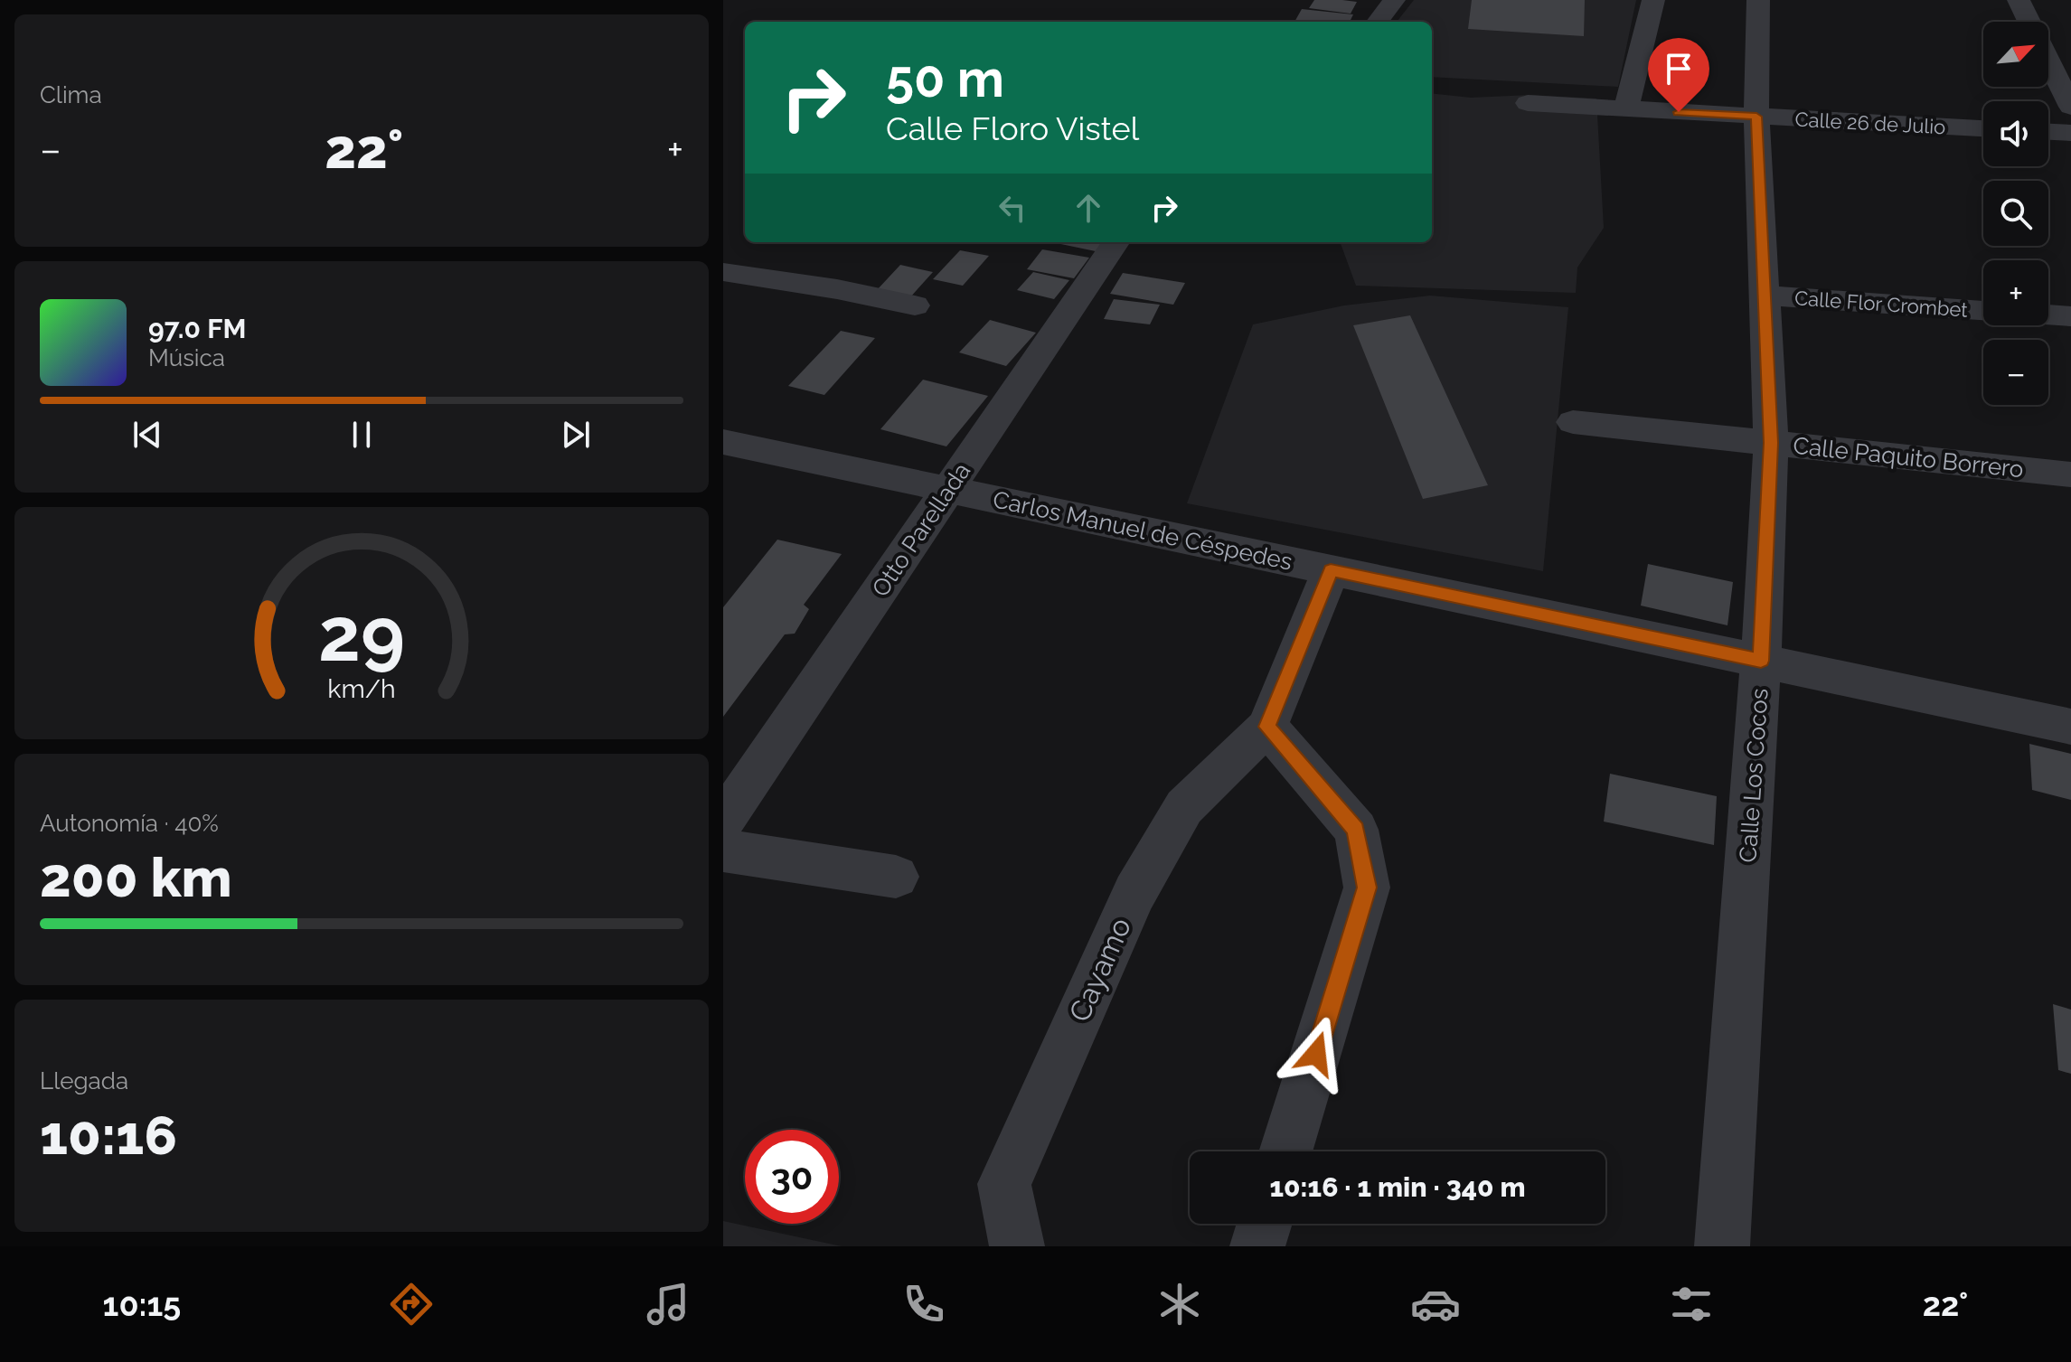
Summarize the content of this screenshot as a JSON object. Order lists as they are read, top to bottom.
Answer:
{
  "streets": {
    "street": [
      "Calle 26 de Julio",
      "Calle Flor Crombet",
      "Calle Paquito Borrero",
      "Otto Parellada",
      "Carlos Manuel de Céspedes",
      "Calle Los Cocos",
      "Cayamo"
    ]
  },
  "crossings": [
    ["Calle 26 de Julio", "Calle Los Cocos"],
    ["Calle Flor Crombet", "Calle Los Cocos"],
    ["Calle Paquito Borrero", "Calle Los Cocos"],
    ["Otto Parellada", "Carlos Manuel de Céspedes"],
    ["Carlos Manuel de Céspedes", "Calle Los Cocos"]
  ],
  "north": "top right",
  "page": {
    "tile": [
      "Clima",
      ["Autonomía · 40%", "200 km"],
      ["Llegada", "10:16"]
    ],
    "map_buttons": ["+", "−"],
    "turn": ["50 m", "Calle Floro Vistel"],
    "heat": ["−", "22°", "+"],
    "song": ["97.0 FM", "Música"],
    "limit": "30",
    "trip": "10:16 · 1 min · 340 m",
    "tabs": ["10:15", "22°"],
    "gauge": ["29", "km/h"]
  }
}
